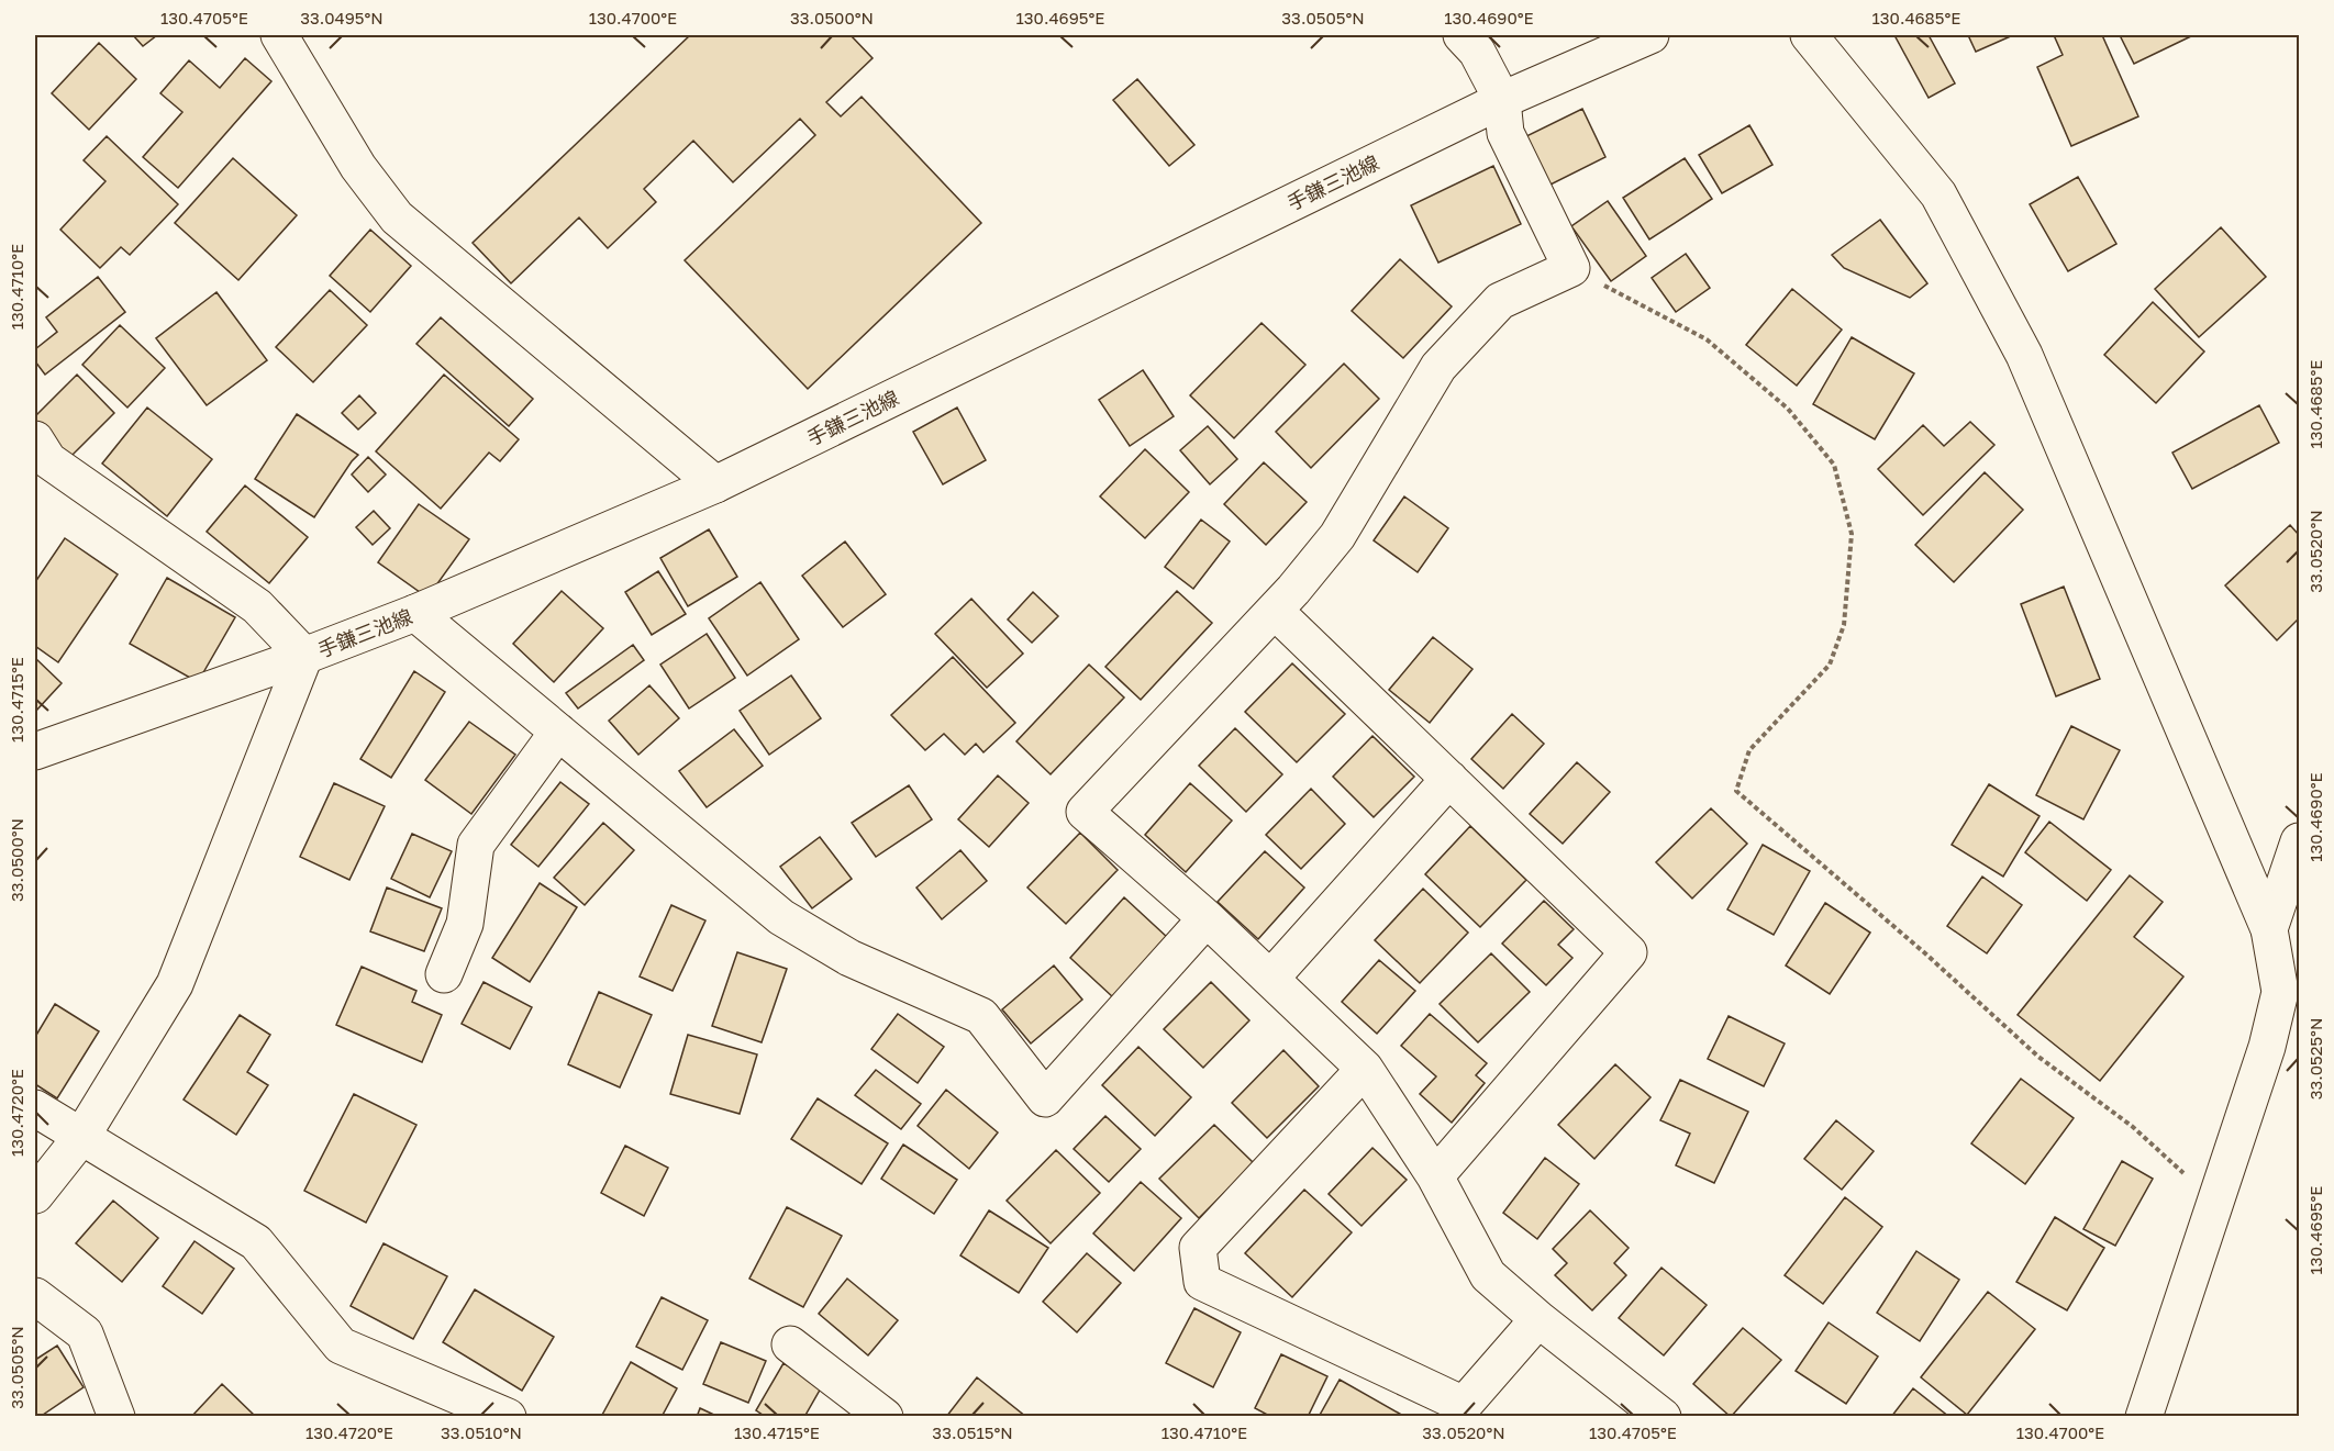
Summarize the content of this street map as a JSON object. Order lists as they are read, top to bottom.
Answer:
{
  "streets": {
    "street": ["手鎌三池線"]
  },
  "coordinates": [
    "130.4705°E",
    "33.0495°N",
    "130.4700°E",
    "33.0500°N",
    "130.4695°E",
    "33.0505°N",
    "130.4690°E",
    "130.4685°E",
    "130.4710°E",
    "33.0520°N",
    "130.4715°E",
    "33.0525°N",
    "130.4720°E",
    "33.0510°N",
    "33.0515°N"
  ]
}
